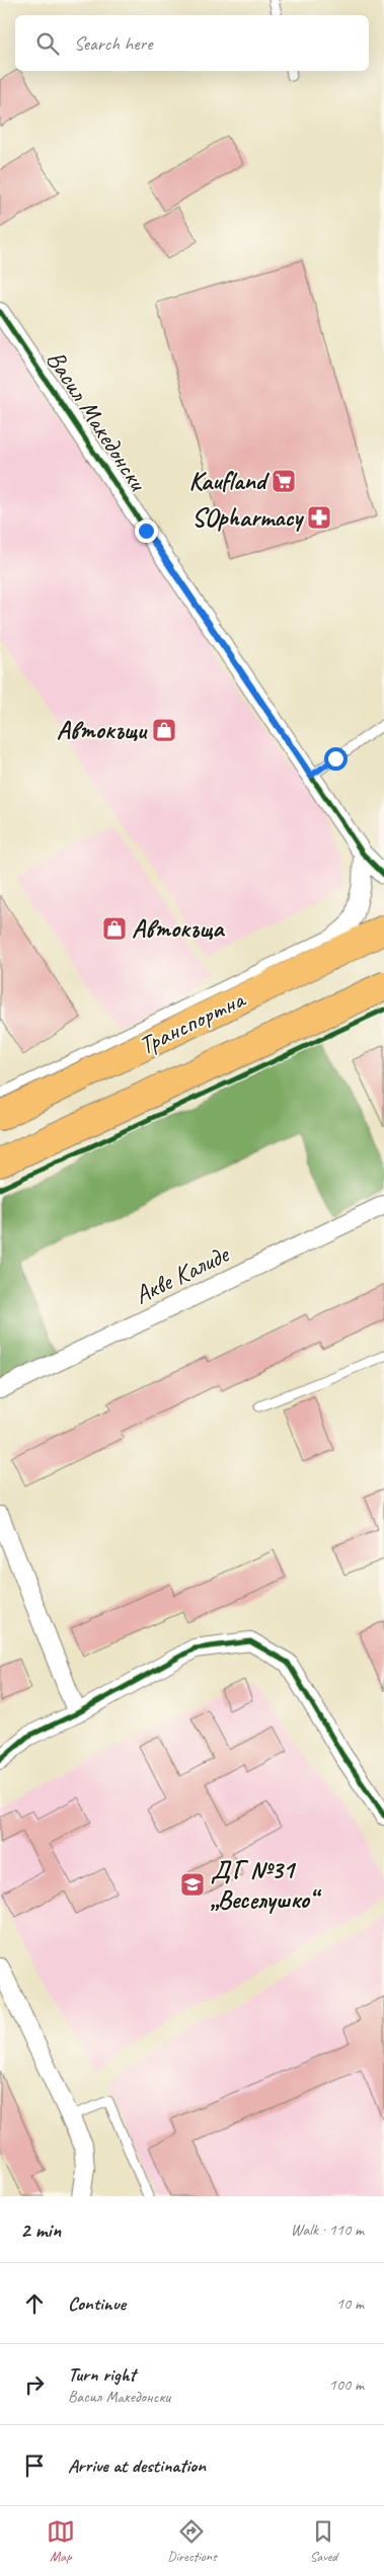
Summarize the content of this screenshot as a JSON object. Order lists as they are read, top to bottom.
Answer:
{
  "streets": {
    "main road": ["Транспортна"],
    "street": ["Васил Македонски", "Акве Калиде"]
  },
  "places": {
    "supermarket": ["Kaufland"],
    "pharmacy": ["SOpharmacy"],
    "shop": ["Автокъщи", "Автокъща"],
    "school or university": ["ДГ №31 „Веселушко“"]
  },
  "page": {
    "search": "Search here",
    "heading": ["2 min", "Walk · 110 m"],
    "list": [
      ["Continue", "10 m"],
      ["Turn right", "Васил Македонски", "100 m"],
      "Arrive at destination"
    ],
    "nav": ["Map", "Directions", "Saved"]
  }
}
